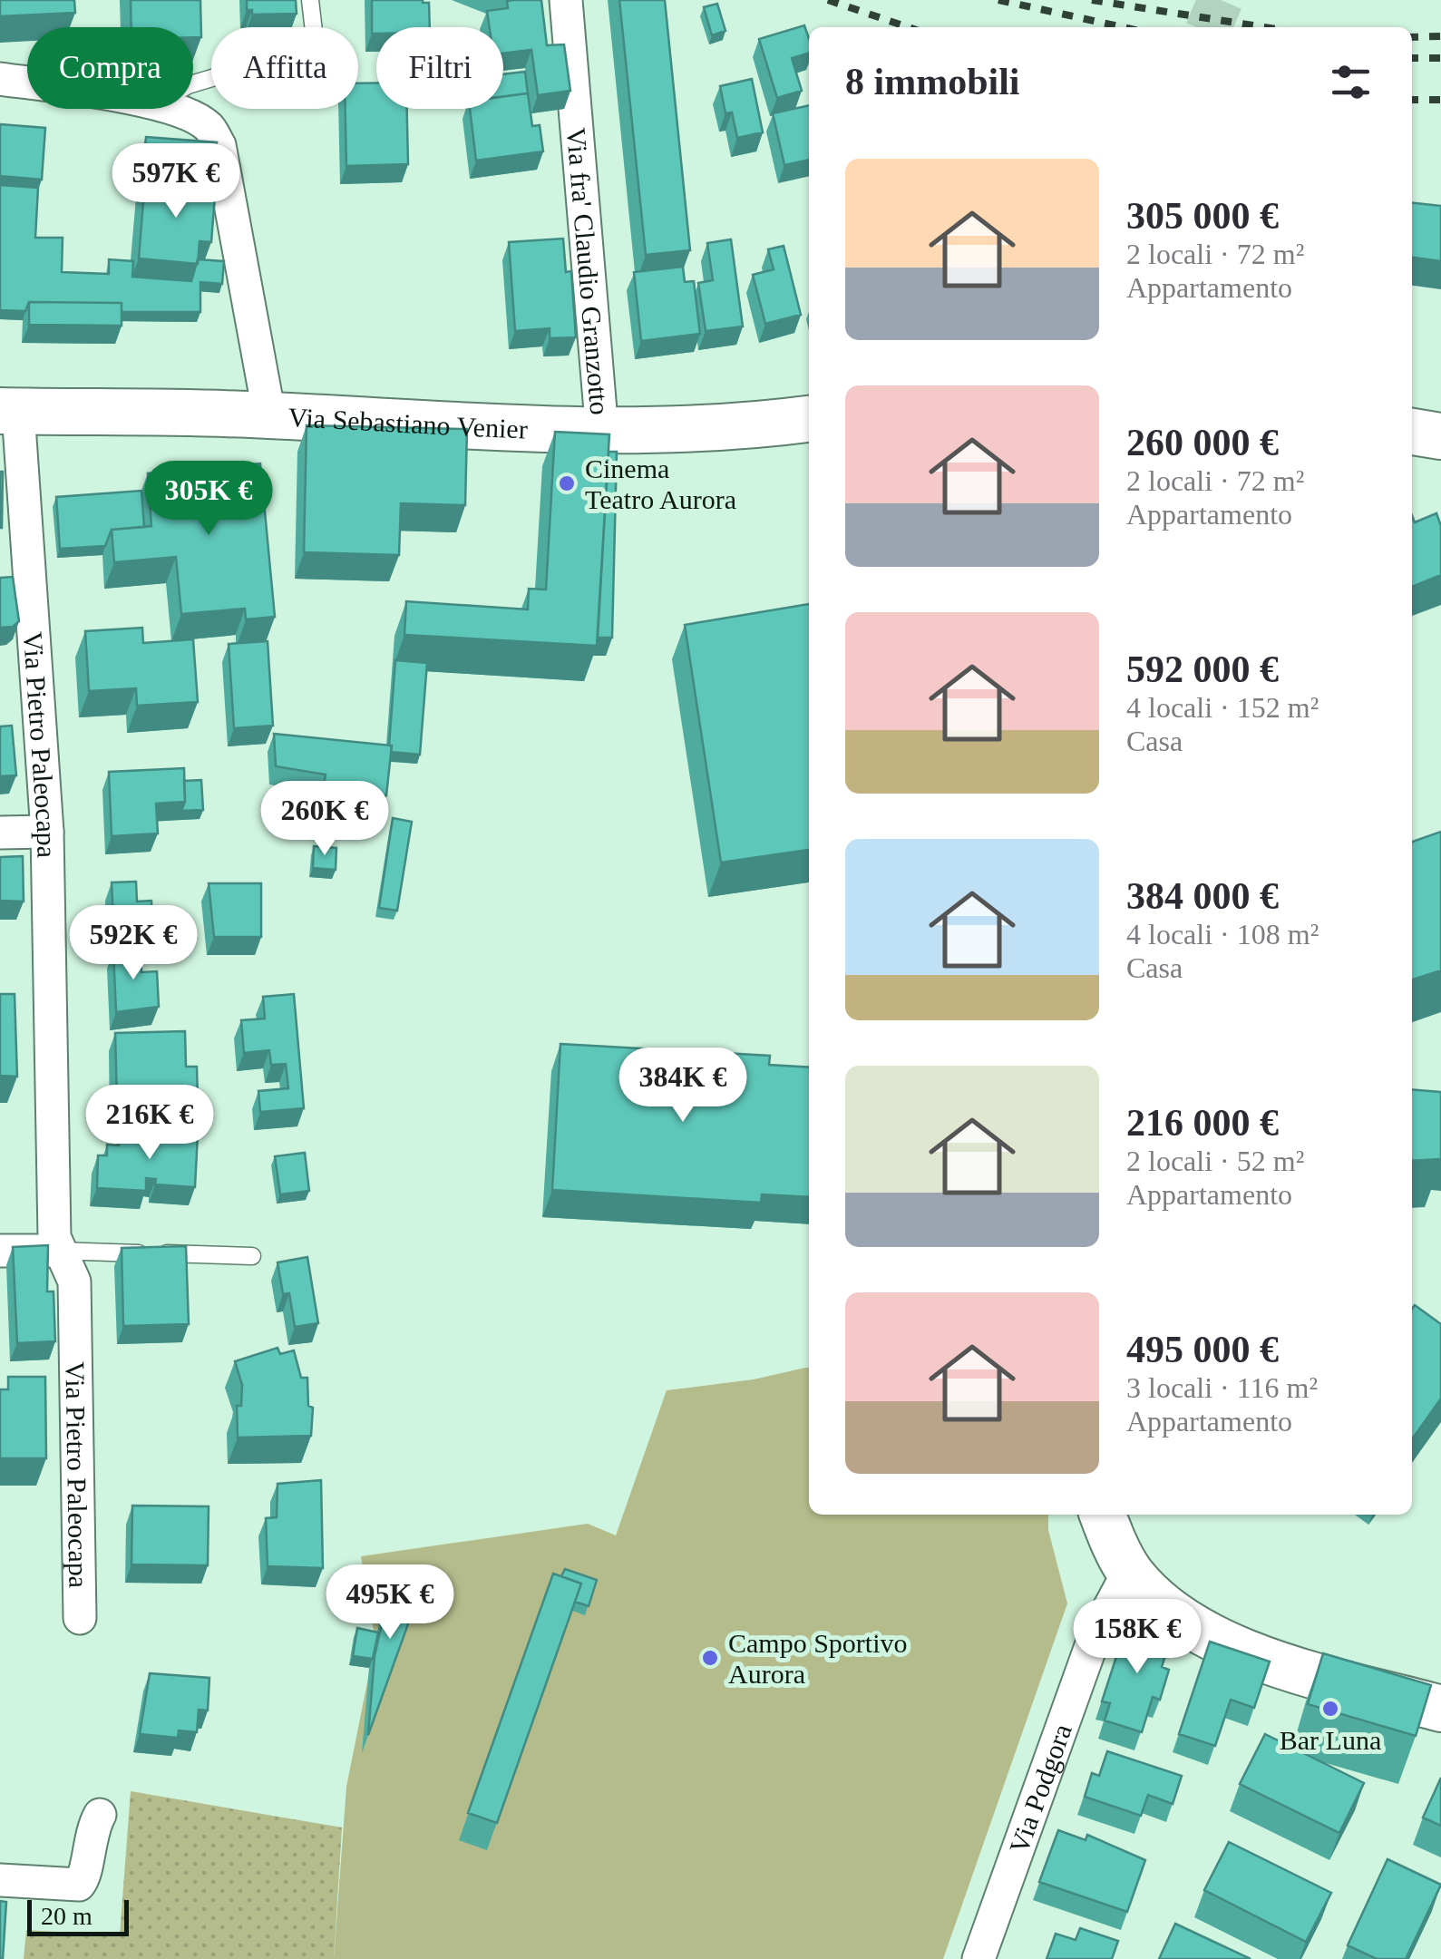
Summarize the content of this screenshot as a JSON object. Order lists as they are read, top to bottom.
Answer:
{
  "streets": {
    "street": [
      "Via fra' Claudio Granzotto",
      "Via Sebastiano Venier",
      "Via Pietro Paleocapa",
      "Via Podgora"
    ]
  },
  "crossings": [
    ["Via fra' Claudio Granzotto", "Via Sebastiano Venier"],
    ["Via Sebastiano Venier", "Via Pietro Paleocapa"]
  ],
  "places": ["Cinema Teatro Aurora", "Campo Sportivo Aurora", "Bar Luna"],
  "scale_bar": "20 m",
  "page": {
    "chip": ["Compra", "Affitta", "Filtri"],
    "heading": "8 immobili",
    "list": [
      {
        "name": "305 000 €",
        "note": "2 locali · 72 m² · Appartamento"
      },
      {
        "name": "260 000 €",
        "note": "2 locali · 72 m² · Appartamento"
      },
      {
        "name": "592 000 €",
        "note": "4 locali · 152 m² · Casa"
      },
      {
        "name": "384 000 €",
        "note": "4 locali · 108 m² · Casa"
      },
      {
        "name": "216 000 €",
        "note": "2 locali · 52 m² · Appartamento"
      },
      {
        "name": "495 000 €",
        "note": "3 locali · 116 m² · Appartamento"
      }
    ],
    "price": [
      "597K €",
      "305K €",
      "260K €",
      "592K €",
      "384K €",
      "216K €",
      "495K €",
      "158K €"
    ],
    "scale": "20 m"
  }
}
